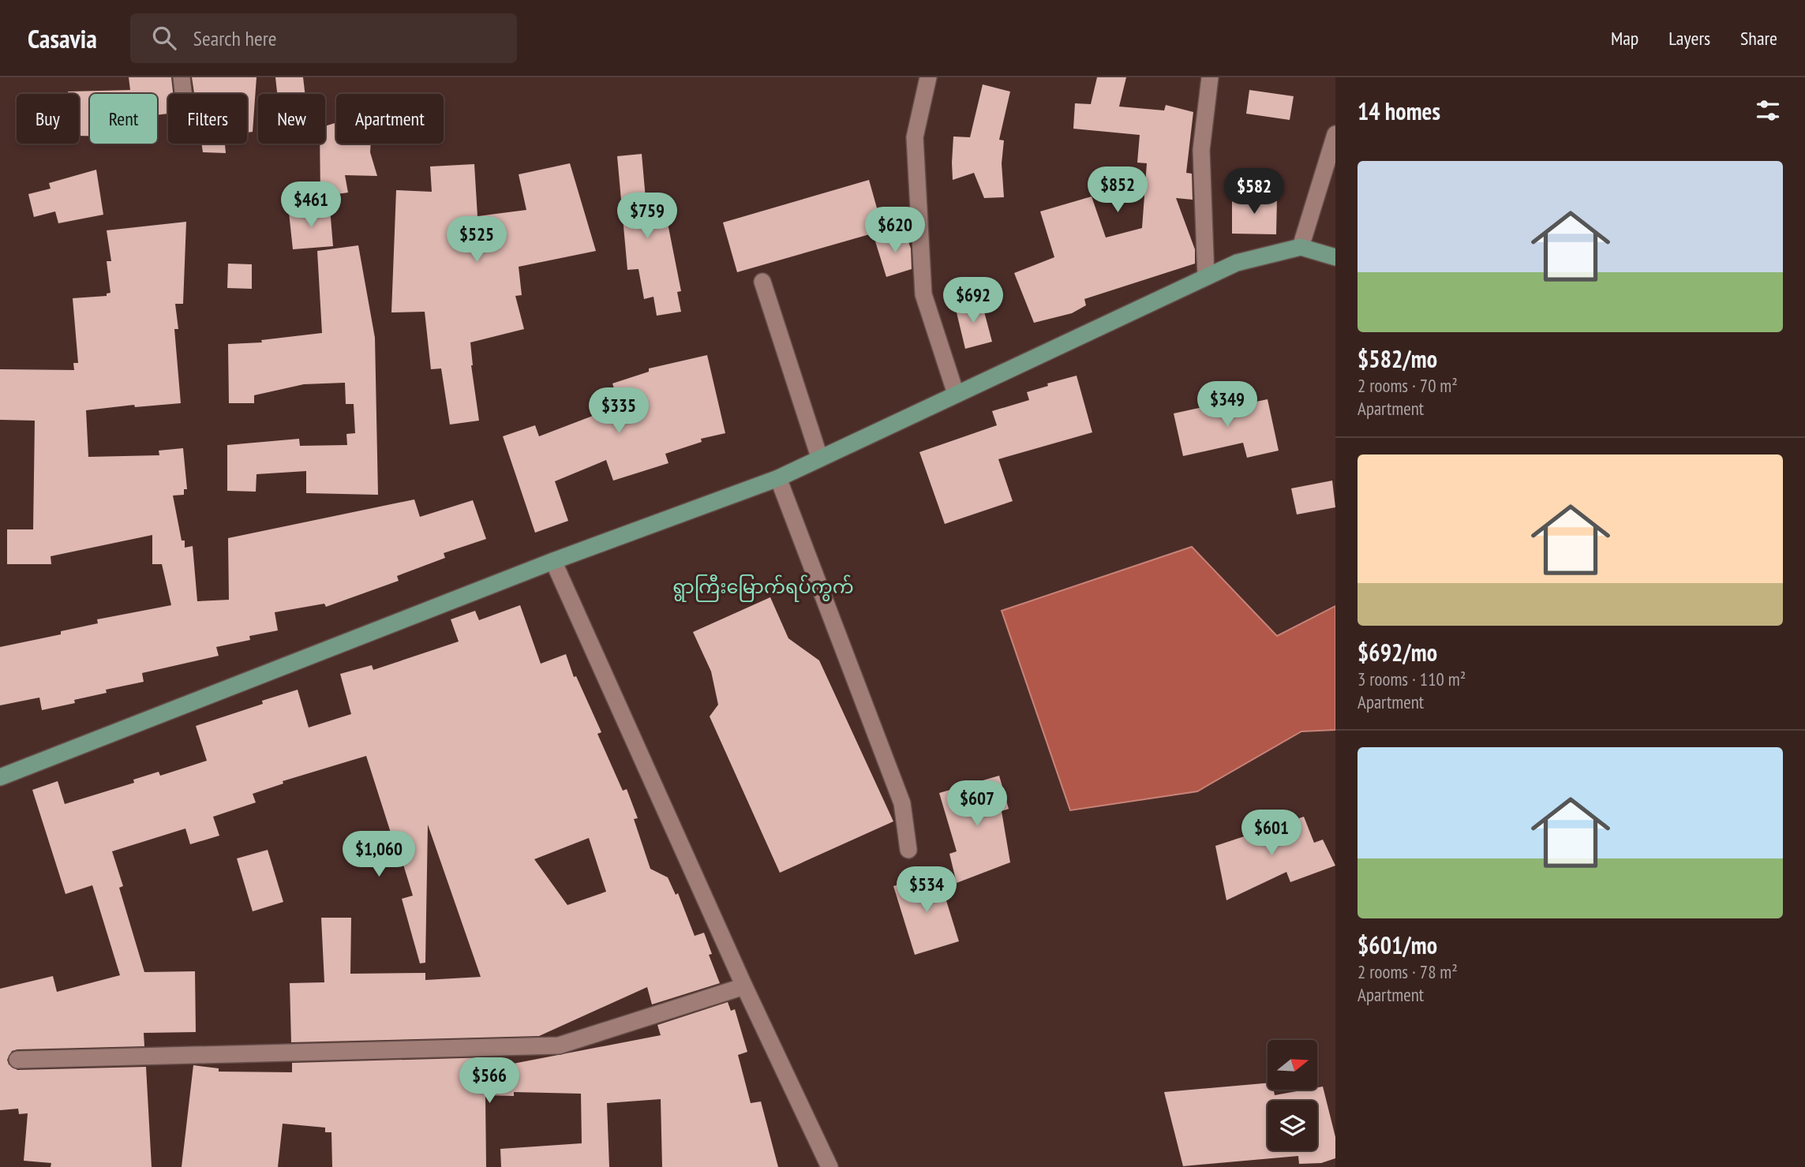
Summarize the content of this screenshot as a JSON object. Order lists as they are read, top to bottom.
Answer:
{
  "districts": ["ရွာကြီးမြောက်ရပ်ကွက်"],
  "north": "right",
  "page": {
    "header": "Casavia",
    "search": "Search here",
    "nav": ["Map", "Layers", "Share"],
    "heading": "14 homes",
    "chip": [
      "Buy",
      "Rent",
      "Filters",
      "New",
      "Apartment"
    ],
    "list": [
      {
        "name": "$582/mo",
        "note": "2 rooms · 70 m² · Apartment"
      },
      {
        "name": "$692/mo",
        "note": "3 rooms · 110 m² · Apartment"
      },
      {
        "name": "$601/mo",
        "note": "2 rooms · 78 m² · Apartment"
      }
    ],
    "price": [
      "$852",
      "$582",
      "$461",
      "$759",
      "$620",
      "$525",
      "$692",
      "$349",
      "$335",
      "$607",
      "$601",
      "$1,060",
      "$534",
      "$566"
    ]
  }
}
